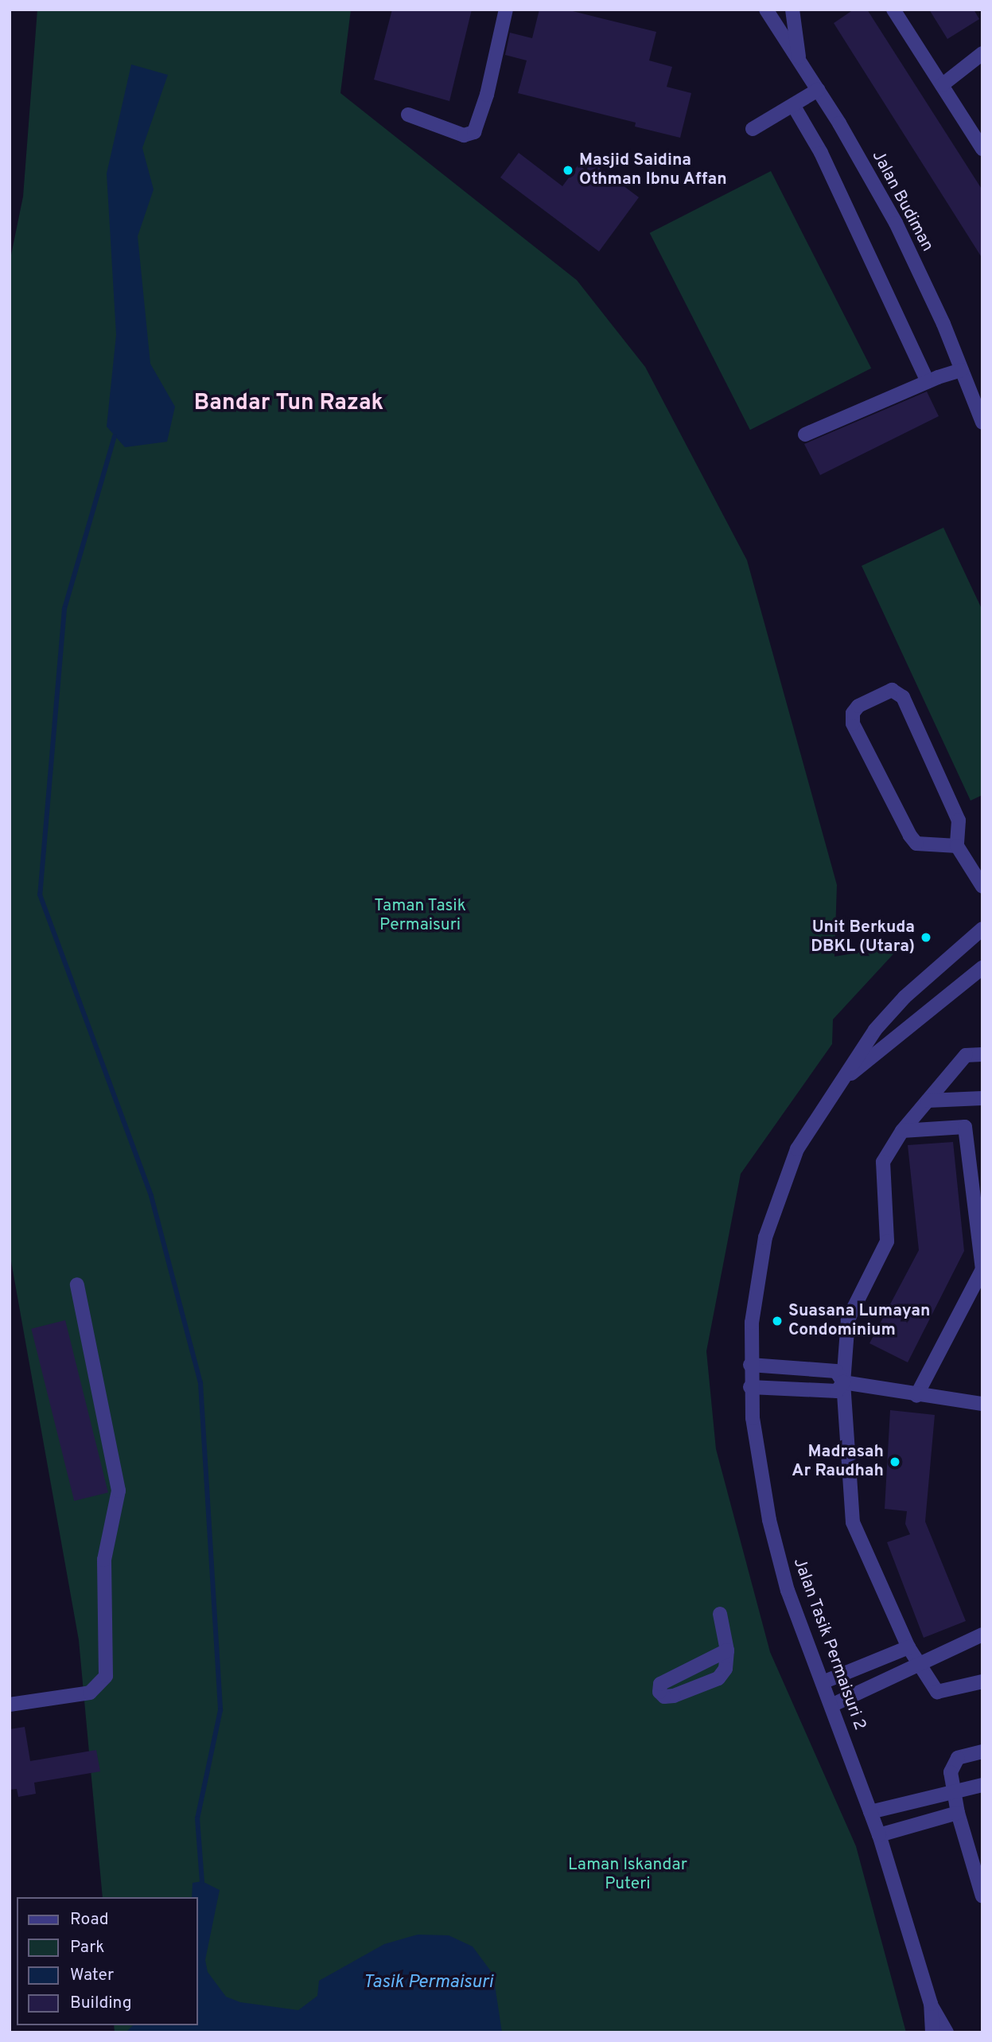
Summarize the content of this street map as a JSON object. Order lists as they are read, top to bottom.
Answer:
{
  "streets": {
    "street": ["Jalan Budiman", "Jalan Tasik Permaisuri 2"]
  },
  "districts": ["Bandar Tun Razak"],
  "water": ["Tasik Permaisuri"],
  "parks": ["Taman Tasik Permaisuri", "Laman Iskandar Puteri"],
  "places": [
    "Masjid Saidina Othman Ibnu Affan",
    "Unit Berkuda DBKL (Utara)",
    "Suasana Lumayan Condominium",
    "Madrasah Ar Raudhah"
  ],
  "legend": [
    "Road",
    "Park",
    "Water",
    "Building"
  ]
}
